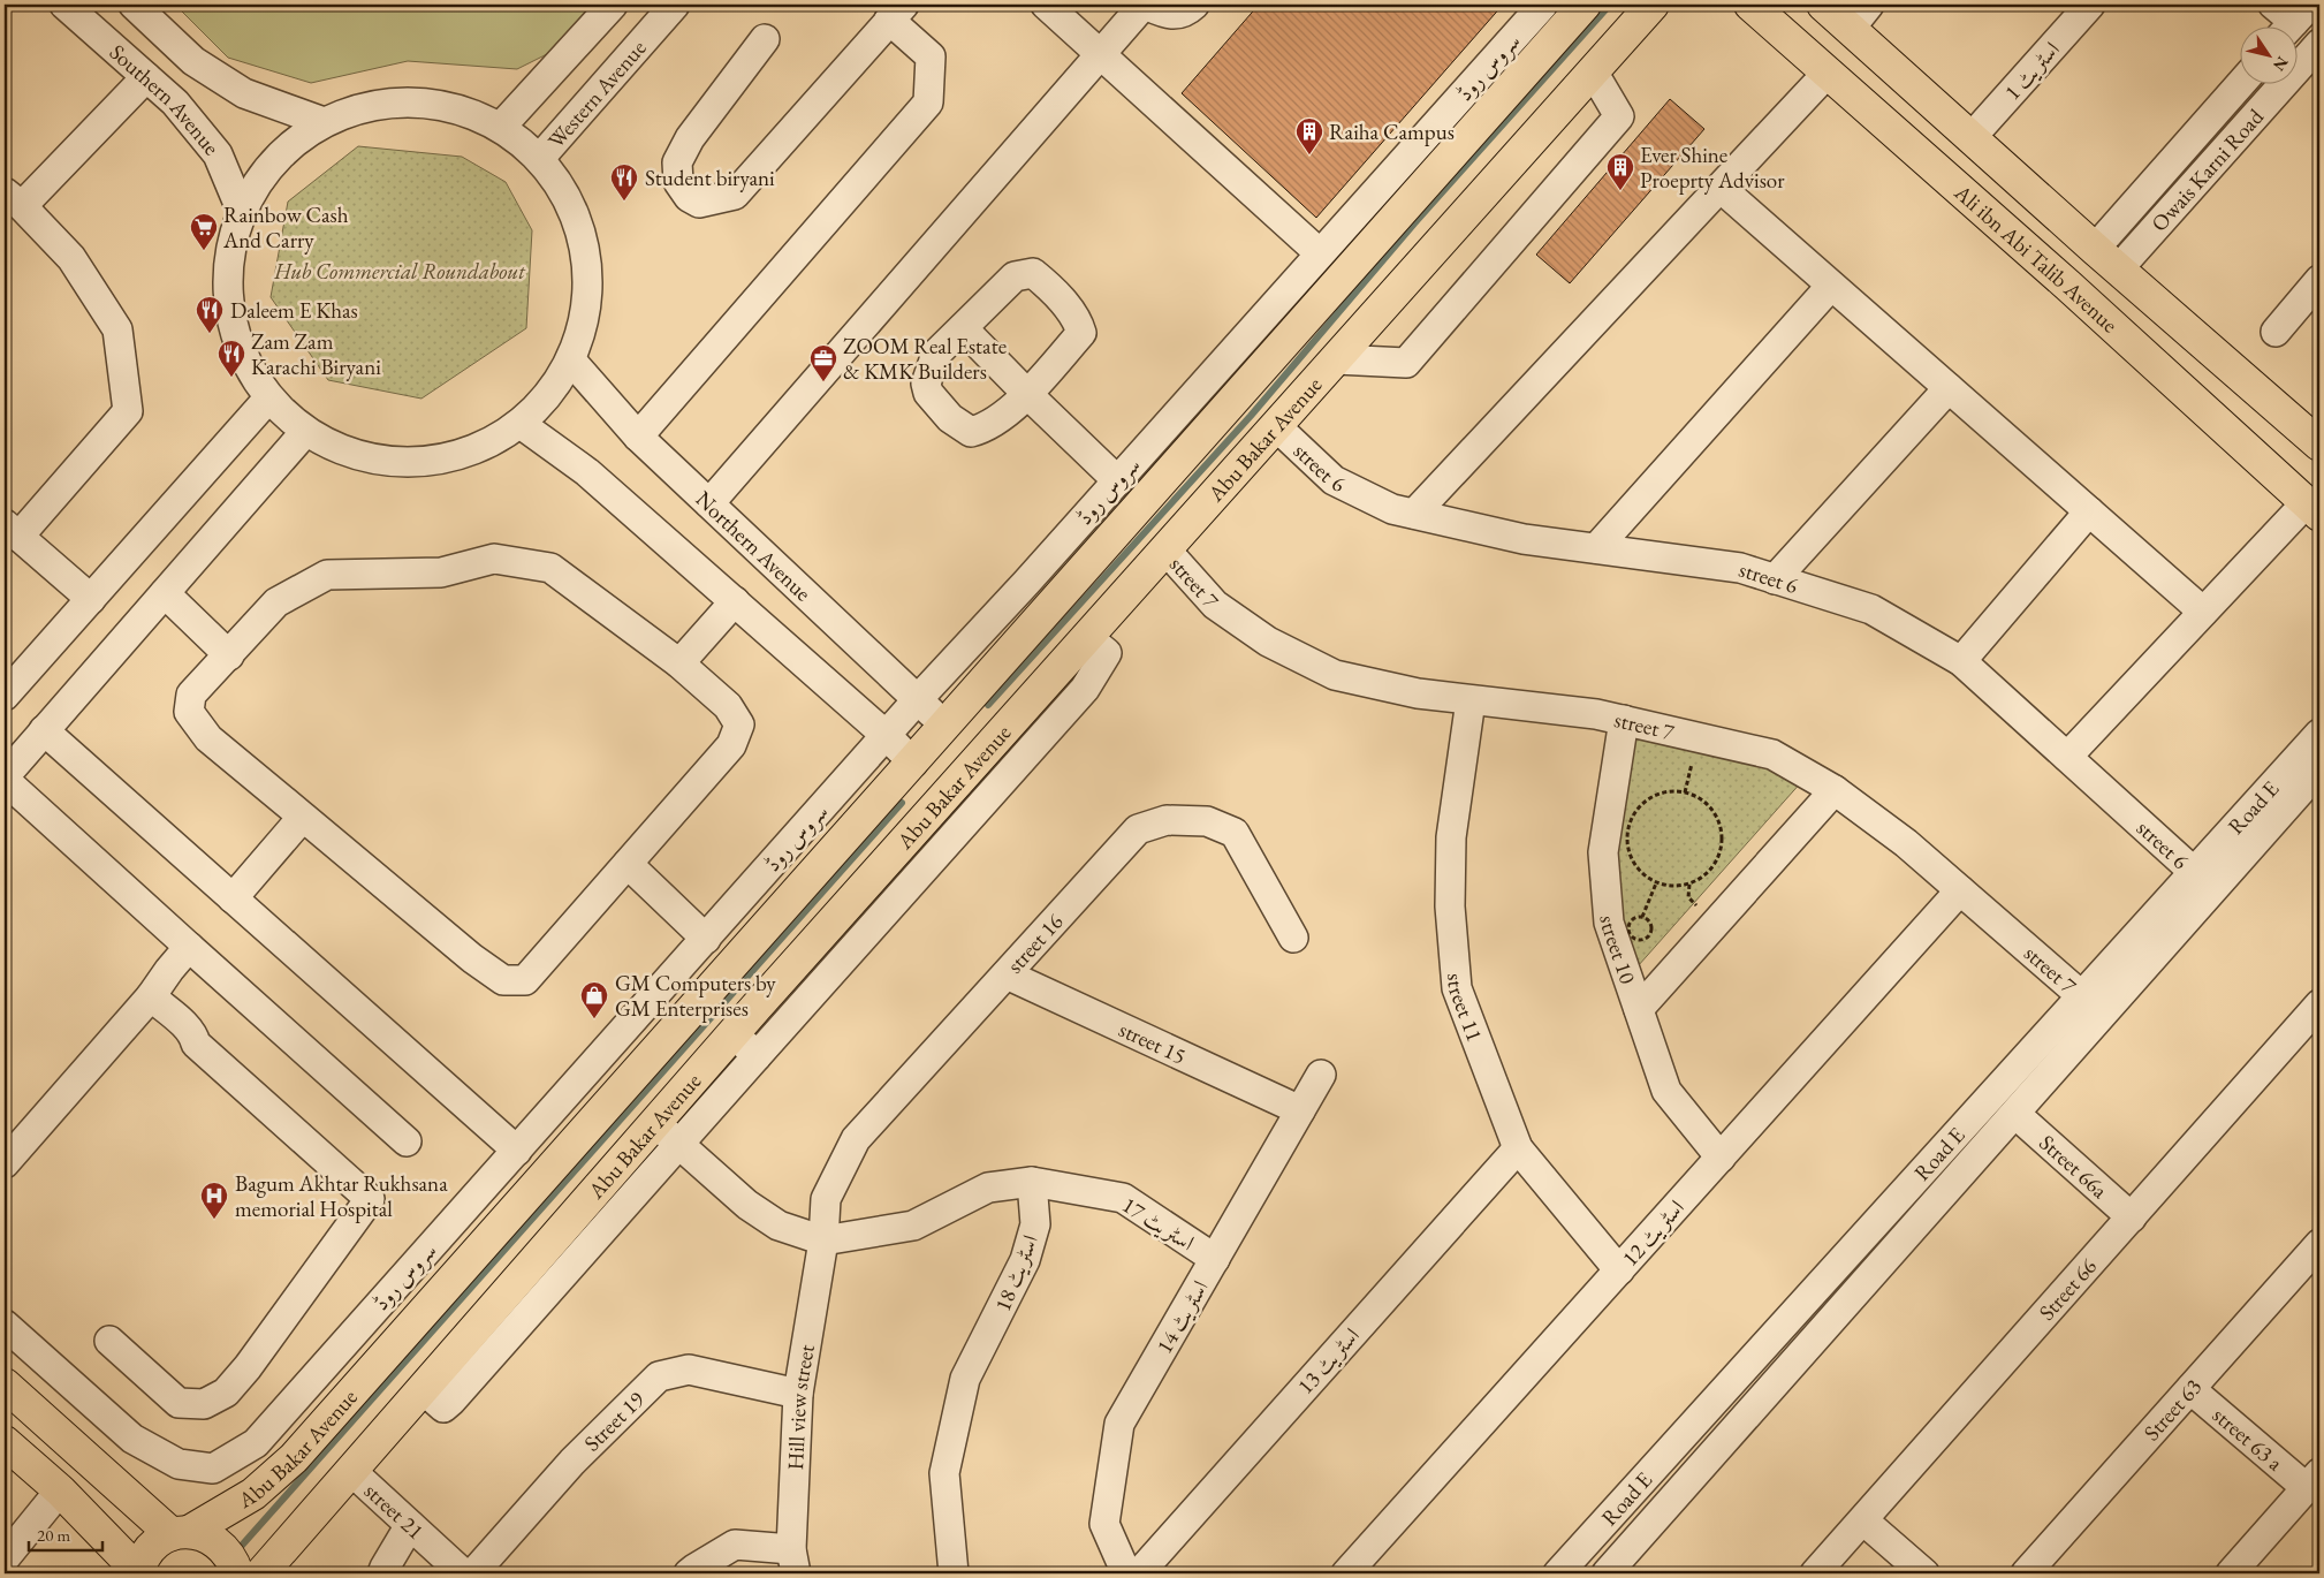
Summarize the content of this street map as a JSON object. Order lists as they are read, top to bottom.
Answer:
{
  "streets": {
    "main road": ["Ali ibn Abi Talib Avenue", "Abu Bakar Avenue"],
    "street": [
      "سروس روڈ",
      "اسٹریٹ 1",
      "Western Avenue",
      "Southern Avenue",
      "Owais Karni Road",
      "street 6",
      "Northern Avenue",
      "street 7",
      "Road E",
      "street 16",
      "street 10",
      "street 11",
      "street 15",
      "Street 66a",
      "اسٹریٹ 17",
      "اسٹریٹ 12",
      "اسٹریٹ 18",
      "Street 66",
      "اسٹریٹ 14",
      "اسٹریٹ 13",
      "Hill view street",
      "Street 63",
      "Street 19",
      "street 63 a",
      "street 21"
    ]
  },
  "crossings": [
    ["سروس روڈ", "Northern Avenue"],
    ["Abu Bakar Avenue", "street 6"],
    ["Abu Bakar Avenue", "Northern Avenue"],
    ["Abu Bakar Avenue", "street 7"],
    ["Abu Bakar Avenue", "street 21"],
    ["street 6", "Road E"],
    ["street 7", "Road E"],
    ["street 7", "street 10"],
    ["street 7", "street 11"],
    ["street 7", "اسٹریٹ 12"],
    ["Road E", "Street 66a"],
    ["street 16", "street 15"],
    ["street 16", "Hill view street"],
    ["street 10", "اسٹریٹ 12"],
    ["street 11", "اسٹریٹ 12"],
    ["street 11", "اسٹریٹ 13"],
    ["street 15", "اسٹریٹ 14"],
    ["Street 66a", "Street 66"],
    ["اسٹریٹ 17", "اسٹریٹ 18"],
    ["اسٹریٹ 17", "اسٹریٹ 14"],
    ["Hill view street", "Street 19"],
    ["Street 63", "street 63 a"]
  ],
  "parks": ["Hub Commercial Roundabout"],
  "places": {
    "building": ["Raiha Campus", "Ever Shine Proeprty Advisor"],
    "restaurant": ["Student biryani", "Daleem E Khas", "Zam Zam Karachi Biryani"],
    "supermarket": ["Rainbow Cash And Carry"],
    "office": ["ZOOM Real Estate & KMK Builders"],
    "shop": ["GM Computers by GM Enterprises"],
    "hospital": ["Bagum Akhtar Rukhsana memorial Hospital"]
  },
  "scale_bar": "20 m",
  "north": "bottom right"
}
